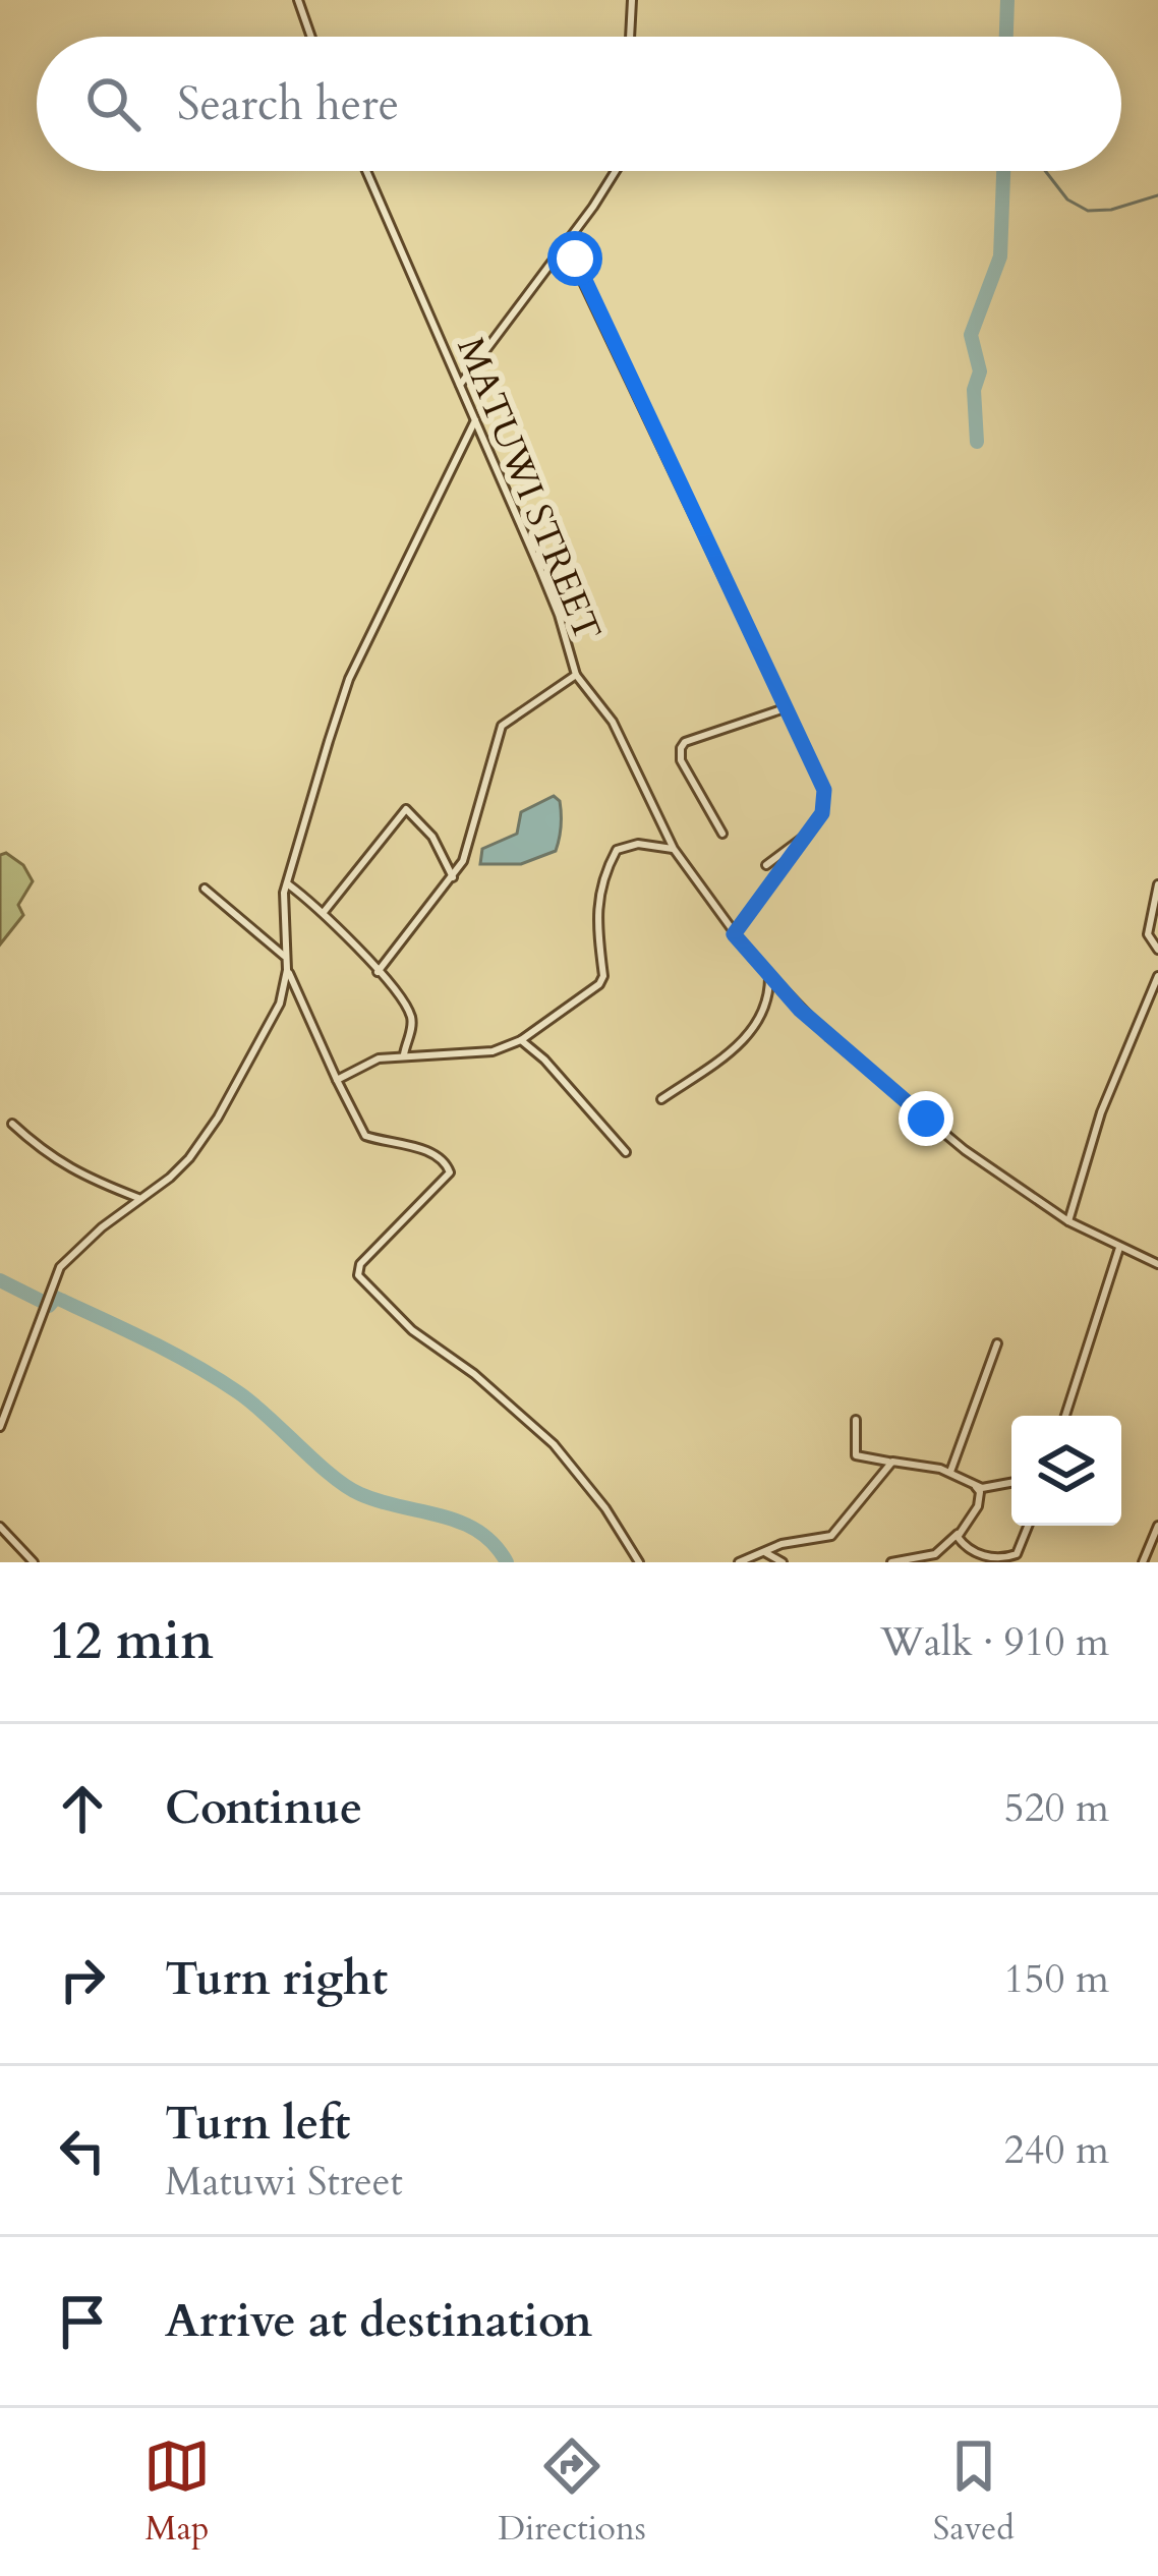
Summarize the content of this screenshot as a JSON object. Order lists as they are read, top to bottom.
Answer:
{
  "streets": {
    "street": ["MATUWI STREET"]
  },
  "page": {
    "search": "Search here",
    "heading": ["12 min", "Walk · 910 m"],
    "list": [
      ["Continue", "520 m"],
      ["Turn right", "150 m"],
      ["Turn left", "Matuwi Street", "240 m"],
      "Arrive at destination"
    ],
    "nav": ["Map", "Directions", "Saved"]
  }
}
